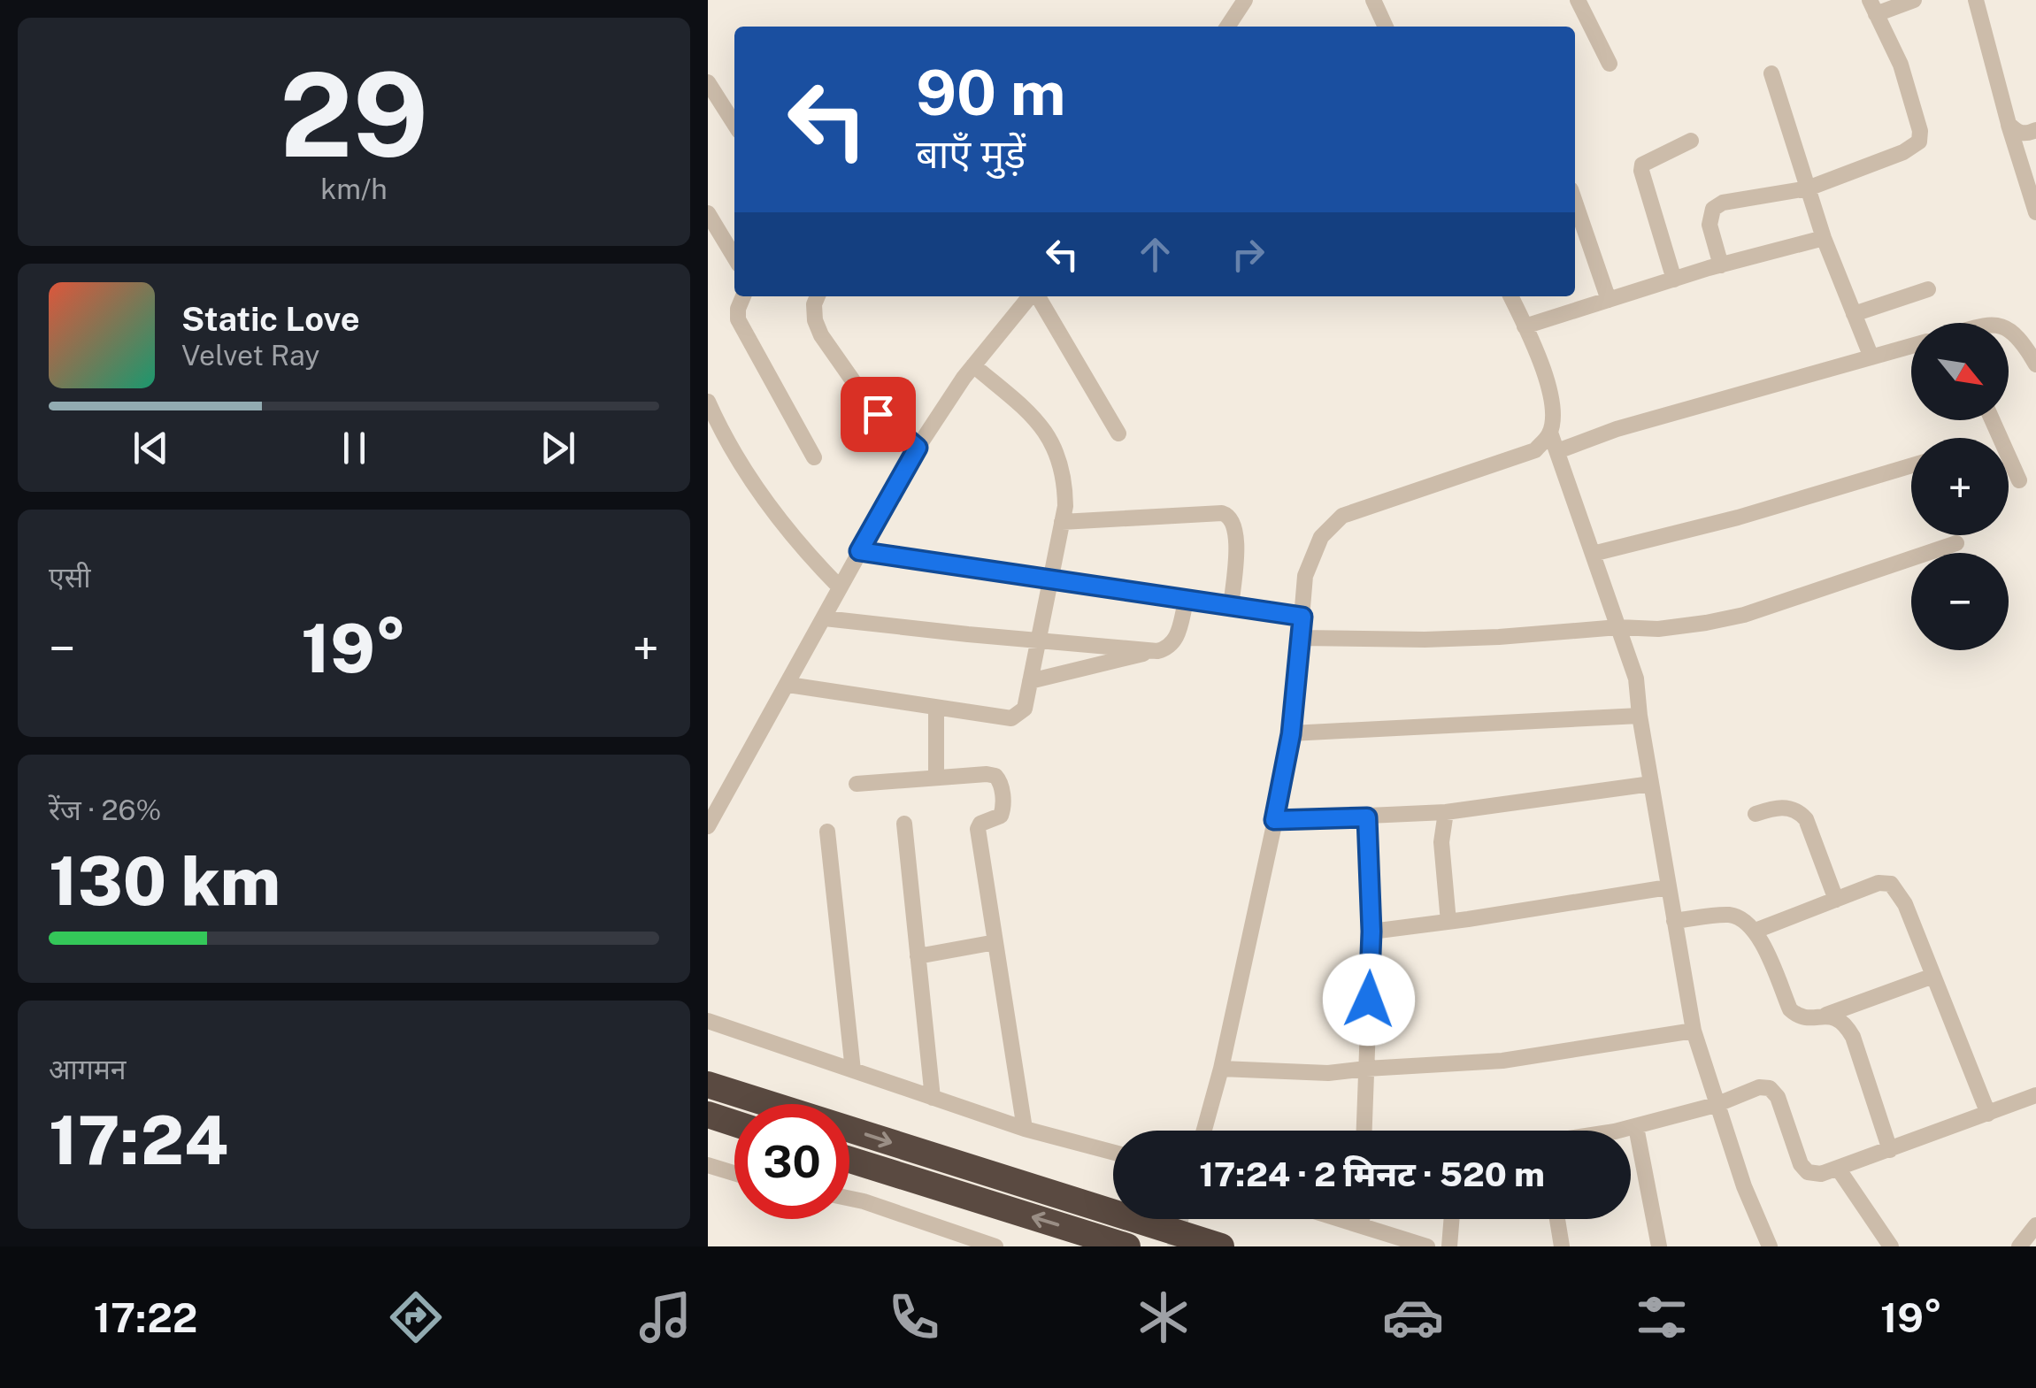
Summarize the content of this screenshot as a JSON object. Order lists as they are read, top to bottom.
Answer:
{
  "north": "bottom right",
  "page": {
    "tile": [
      ["29", "km/h"],
      "एसी",
      ["रेंज · 26%", "130 km"],
      ["आगमन", "17:24"]
    ],
    "turn": ["90 m", "बाएँ मुड़ें"],
    "song": ["Static Love", "Velvet Ray"],
    "map_buttons": ["+", "−"],
    "heat": ["−", "19°", "+"],
    "limit": "30",
    "trip": "17:24 · 2 मिनट · 520 m",
    "tabs": ["17:22", "19°"]
  }
}
